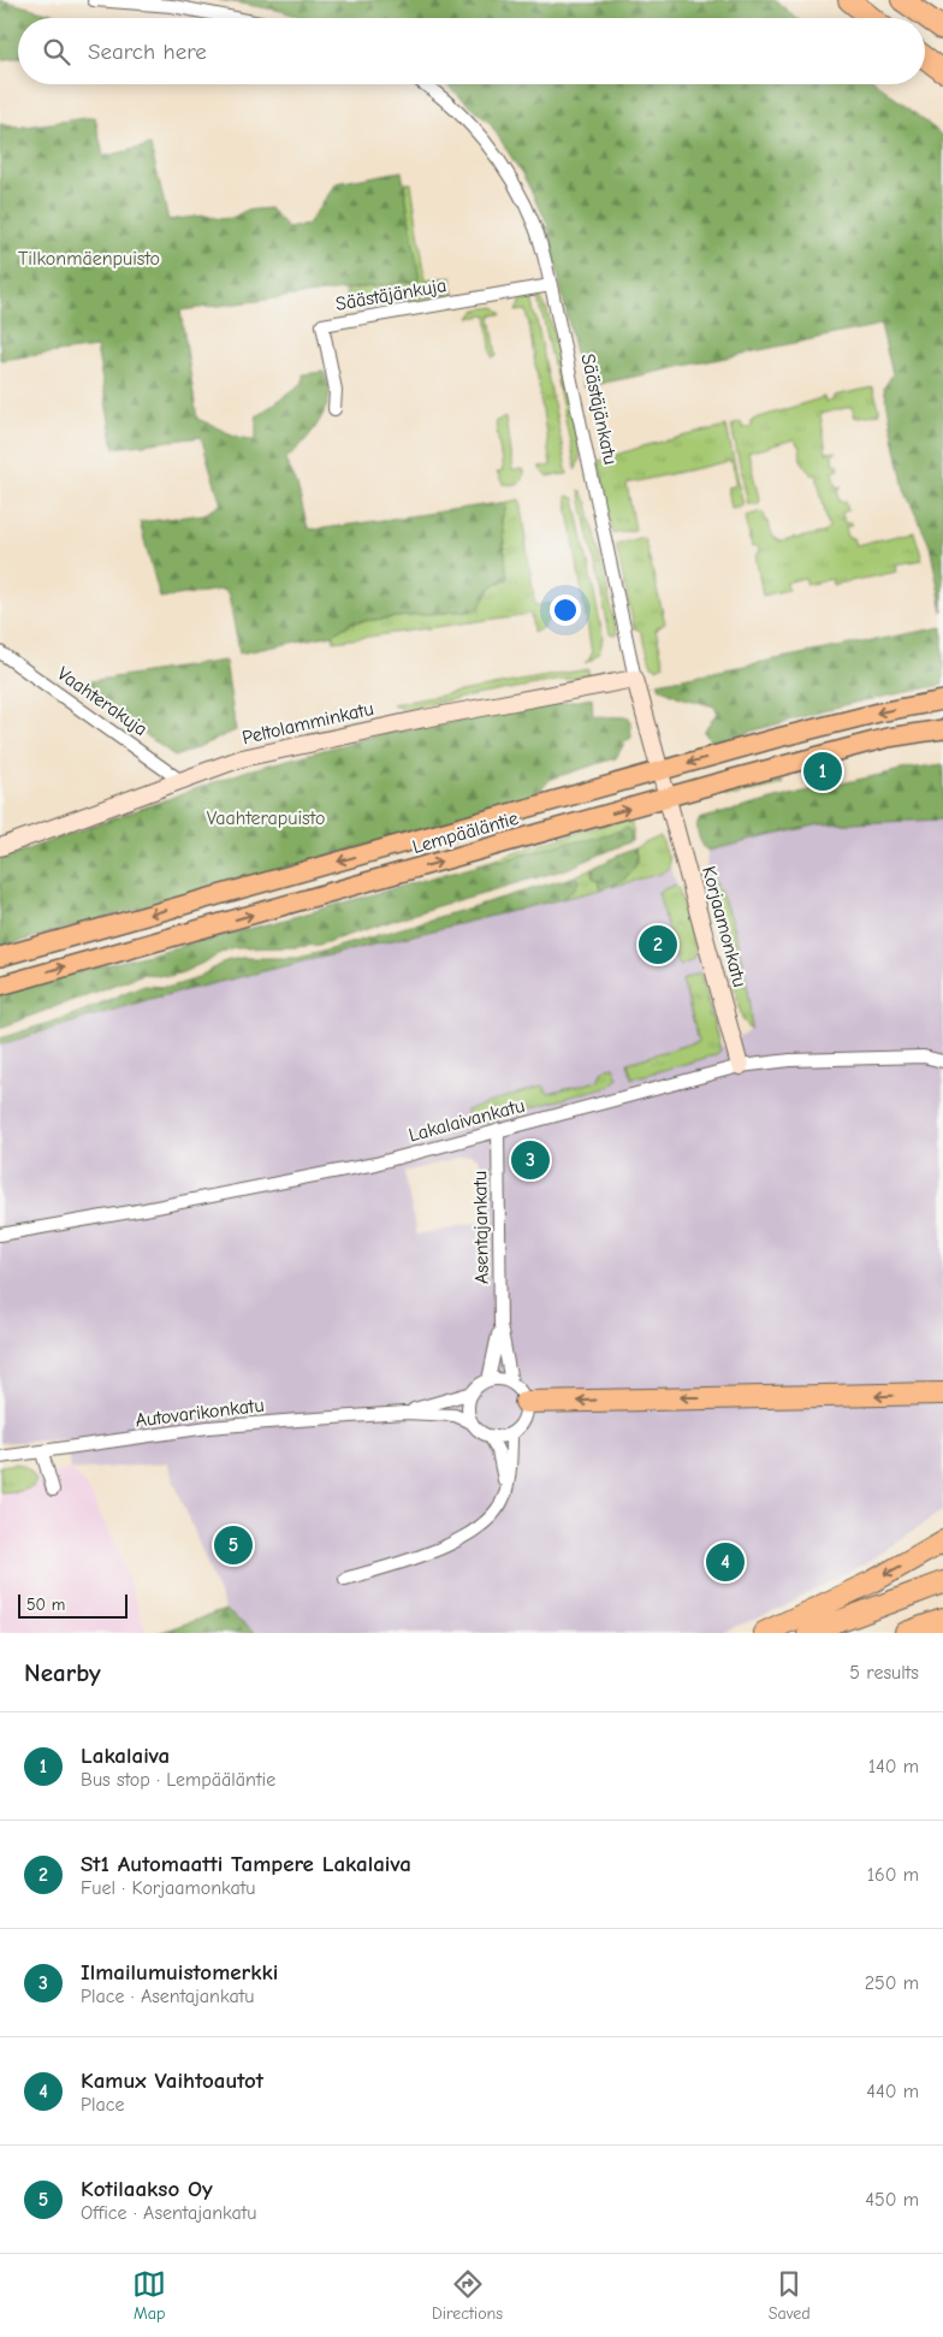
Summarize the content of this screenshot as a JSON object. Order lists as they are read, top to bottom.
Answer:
{
  "streets": {
    "main road": ["Lempääläntie"],
    "street": [
      "Säästäjänkuja",
      "Säästäjänkatu",
      "Vaahterakuja",
      "Peltolamminkatu",
      "Korjaamonkatu",
      "Lakalaivankatu",
      "Asentajankatu",
      "Autovarikonkatu"
    ]
  },
  "crossings": [
    ["Säästäjänkuja", "Säästäjänkatu"],
    ["Säästäjänkatu", "Peltolamminkatu"],
    ["Säästäjänkatu", "Lempääläntie"],
    ["Säästäjänkatu", "Korjaamonkatu"],
    ["Vaahterakuja", "Peltolamminkatu"],
    ["Lempääläntie", "Korjaamonkatu"],
    ["Korjaamonkatu", "Lakalaivankatu"],
    ["Lakalaivankatu", "Asentajankatu"],
    ["Asentajankatu", "Autovarikonkatu"]
  ],
  "parks": ["Tilkonmäenpuisto", "Vaahterapuisto"],
  "scale_bar": "50 m",
  "page": {
    "search": "Search here",
    "pins": [
      "1",
      "2",
      "3",
      "5",
      "4"
    ],
    "scale": "50 m",
    "heading": ["Nearby", "5 results"],
    "list": [
      {
        "mark": "1",
        "name": "Lakalaiva",
        "note": "Bus stop · Lempääläntie",
        "value": "140 m"
      },
      {
        "mark": "2",
        "name": "St1 Automaatti Tampere Lakalaiva",
        "note": "Fuel · Korjaamonkatu",
        "value": "160 m"
      },
      {
        "mark": "3",
        "name": "Ilmailumuistomerkki",
        "note": "Place · Asentajankatu",
        "value": "250 m"
      },
      {
        "mark": "4",
        "name": "Kamux Vaihtoautot",
        "note": "Place",
        "value": "440 m"
      },
      {
        "mark": "5",
        "name": "Kotilaakso Oy",
        "note": "Office · Asentajankatu",
        "value": "450 m"
      }
    ],
    "nav": ["Map", "Directions", "Saved"]
  }
}
